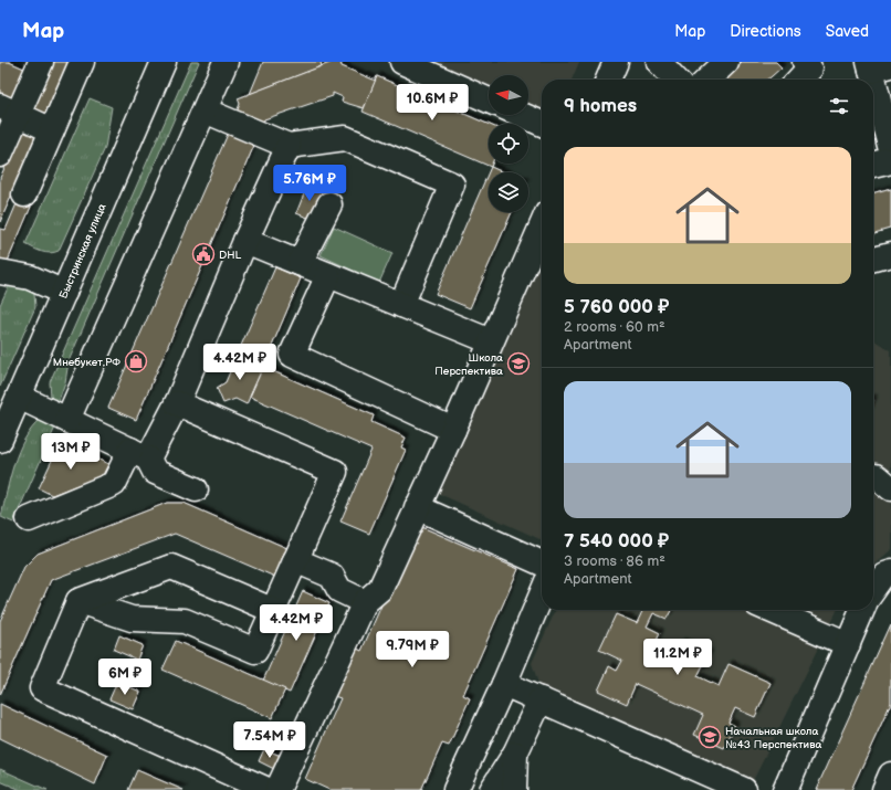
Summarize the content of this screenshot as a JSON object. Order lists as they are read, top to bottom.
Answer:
{
  "streets": {
    "main road": ["Быстринская улица"]
  },
  "places": {
    "public building": ["DHL"],
    "shop": ["Мнебукет.РФ"],
    "school or university": ["Школа Перспектива", "Начальная школа №43 Перспектива"]
  },
  "north": "left",
  "page": {
    "header": "Map",
    "nav": ["Map", "Directions", "Saved"],
    "heading": "9 homes",
    "price": [
      "10.6M ₽",
      "5.76M ₽",
      "4.42M ₽",
      "13M ₽",
      "4.42M ₽",
      "9.79M ₽",
      "11.2M ₽",
      "6M ₽",
      "7.54M ₽"
    ],
    "list": [
      {
        "name": "5 760 000 ₽",
        "note": "2 rooms · 60 m² · Apartment"
      },
      {
        "name": "7 540 000 ₽",
        "note": "3 rooms · 86 m² · Apartment"
      }
    ]
  }
}
